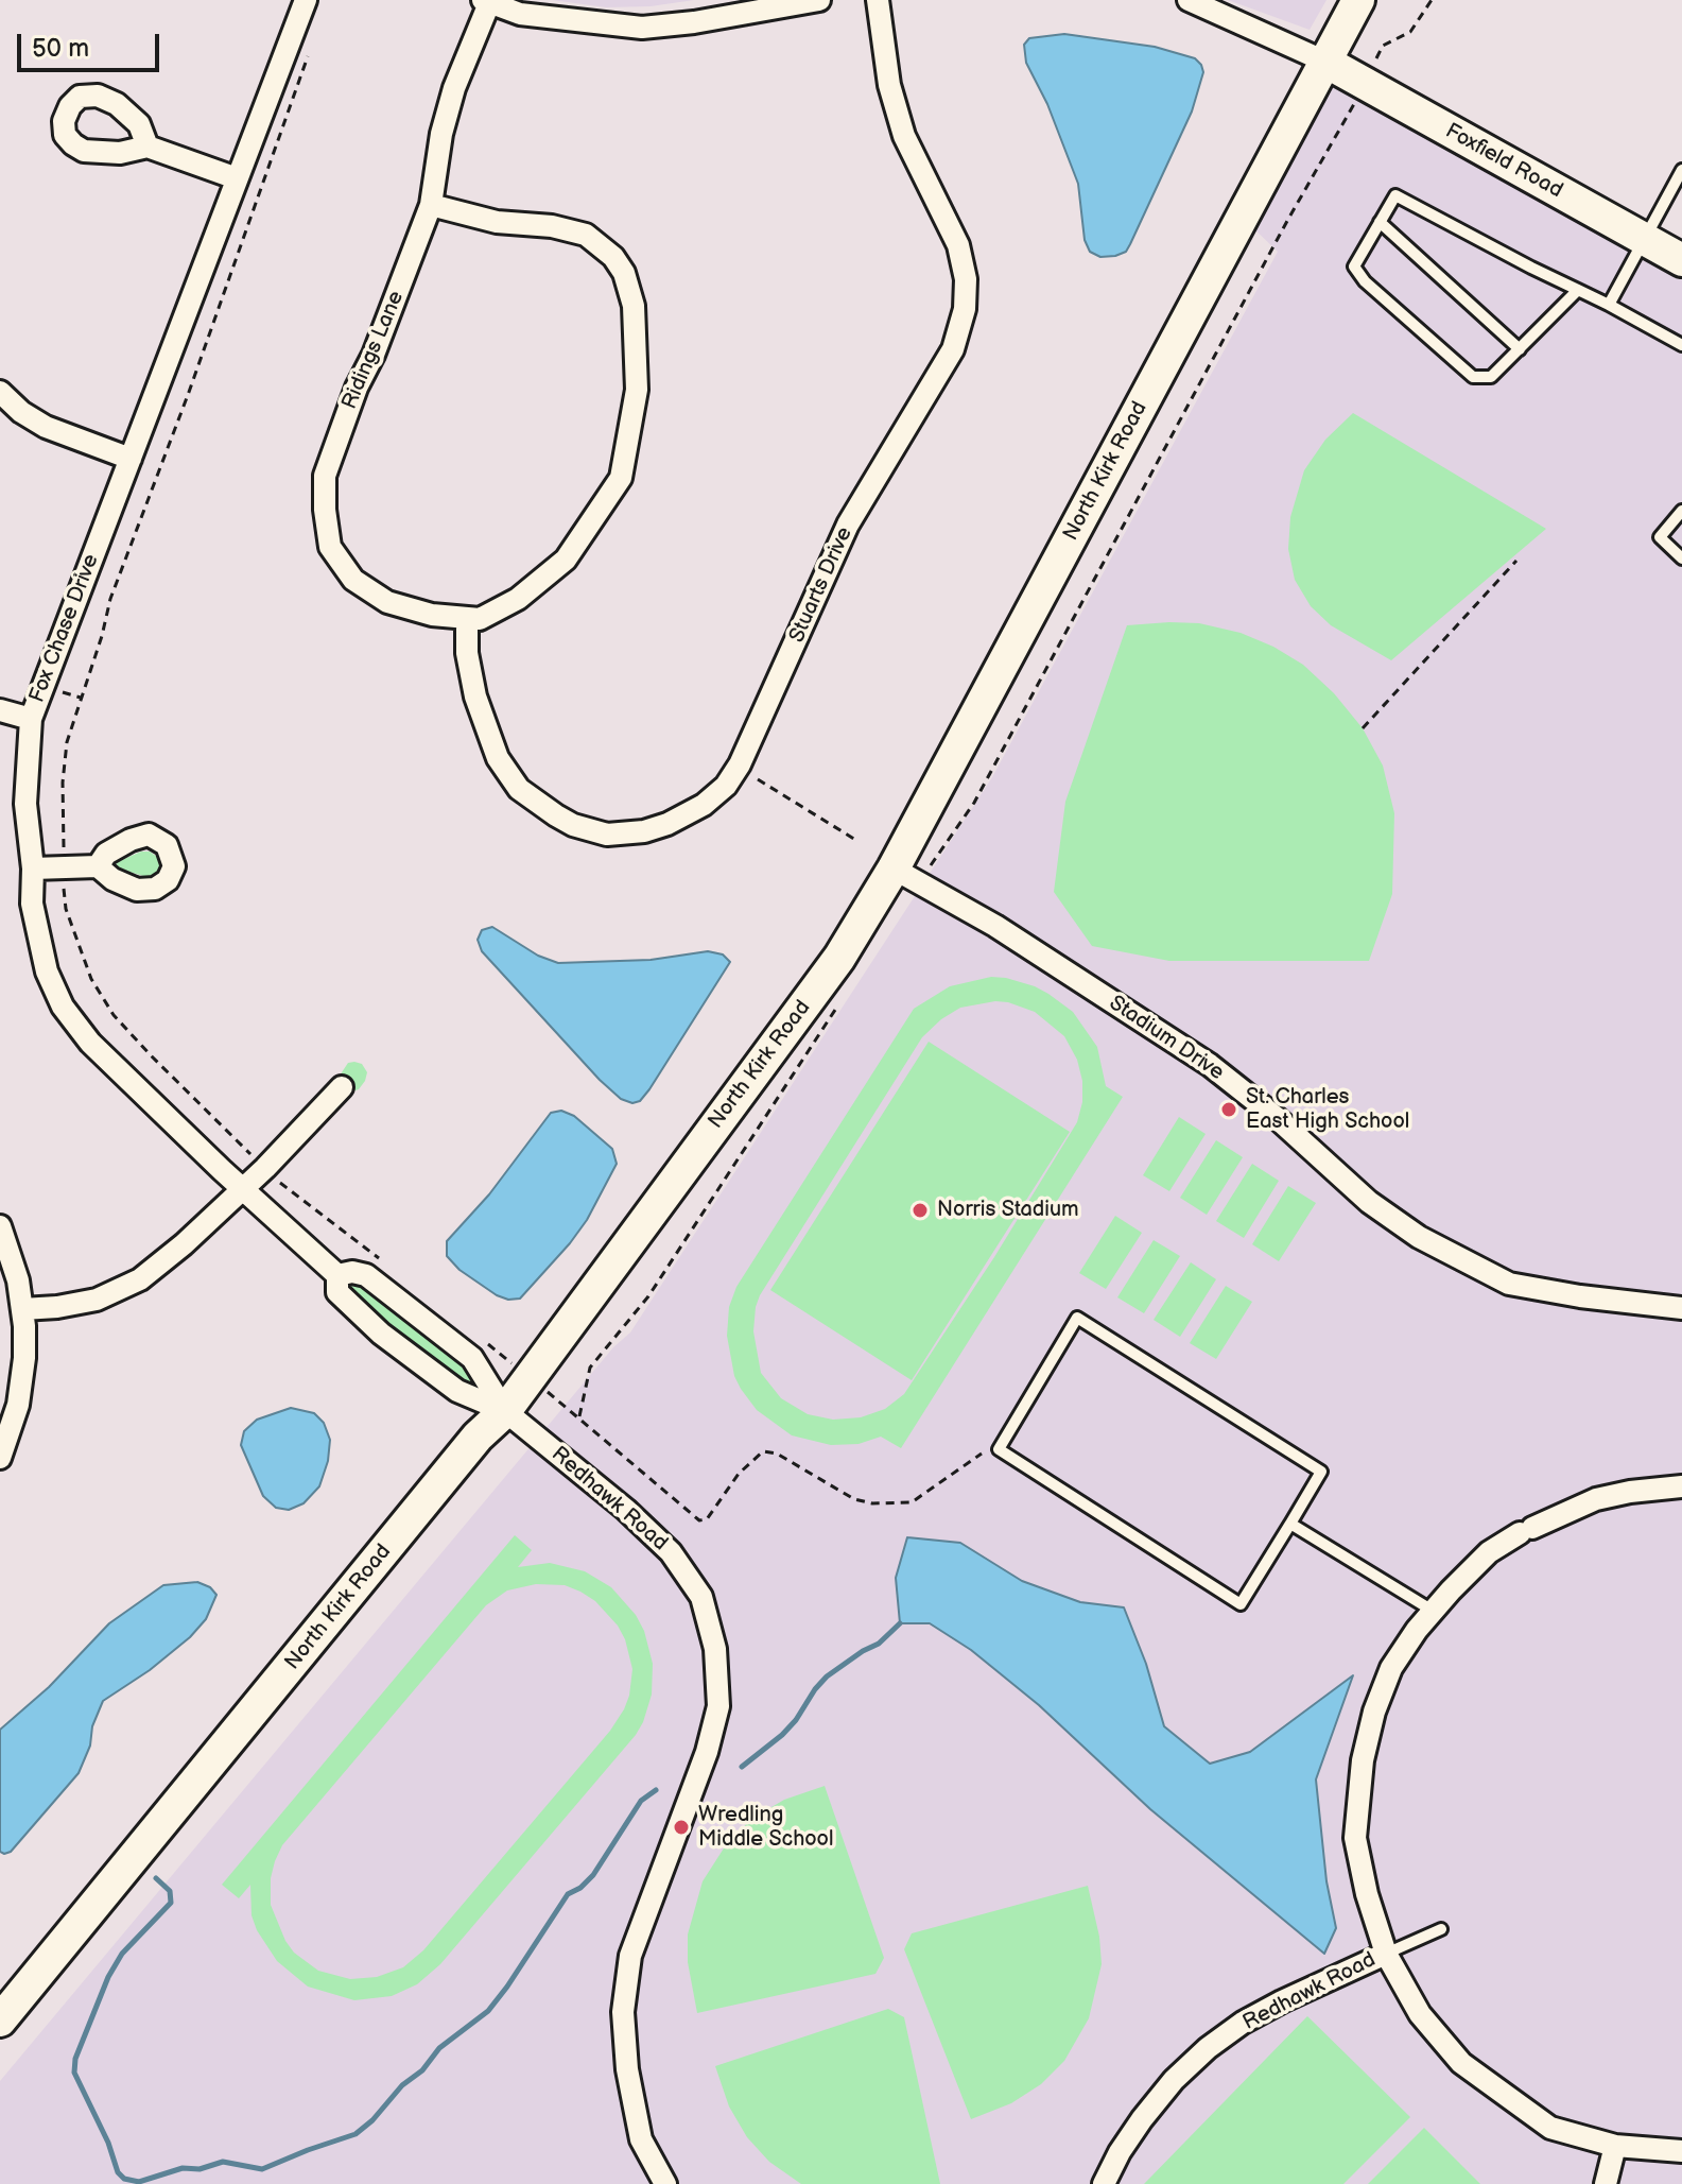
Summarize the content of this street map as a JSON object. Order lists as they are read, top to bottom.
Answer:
{
  "streets": {
    "main road": ["Foxfield Road", "North Kirk Road"],
    "street": [
      "Ridings Lane",
      "Stuarts Drive",
      "Fox Chase Drive",
      "Stadium Drive",
      "Redhawk Road"
    ]
  },
  "crossings": [
    ["Foxfield Road", "North Kirk Road"],
    ["Ridings Lane", "Stuarts Drive"],
    ["North Kirk Road", "Fox Chase Drive"],
    ["North Kirk Road", "Stadium Drive"],
    ["North Kirk Road", "Redhawk Road"],
    ["Fox Chase Drive", "Redhawk Road"]
  ],
  "places": ["St. Charles East High School", "Norris Stadium", "Wredling Middle School"],
  "scale_bar": "50 m"
}
